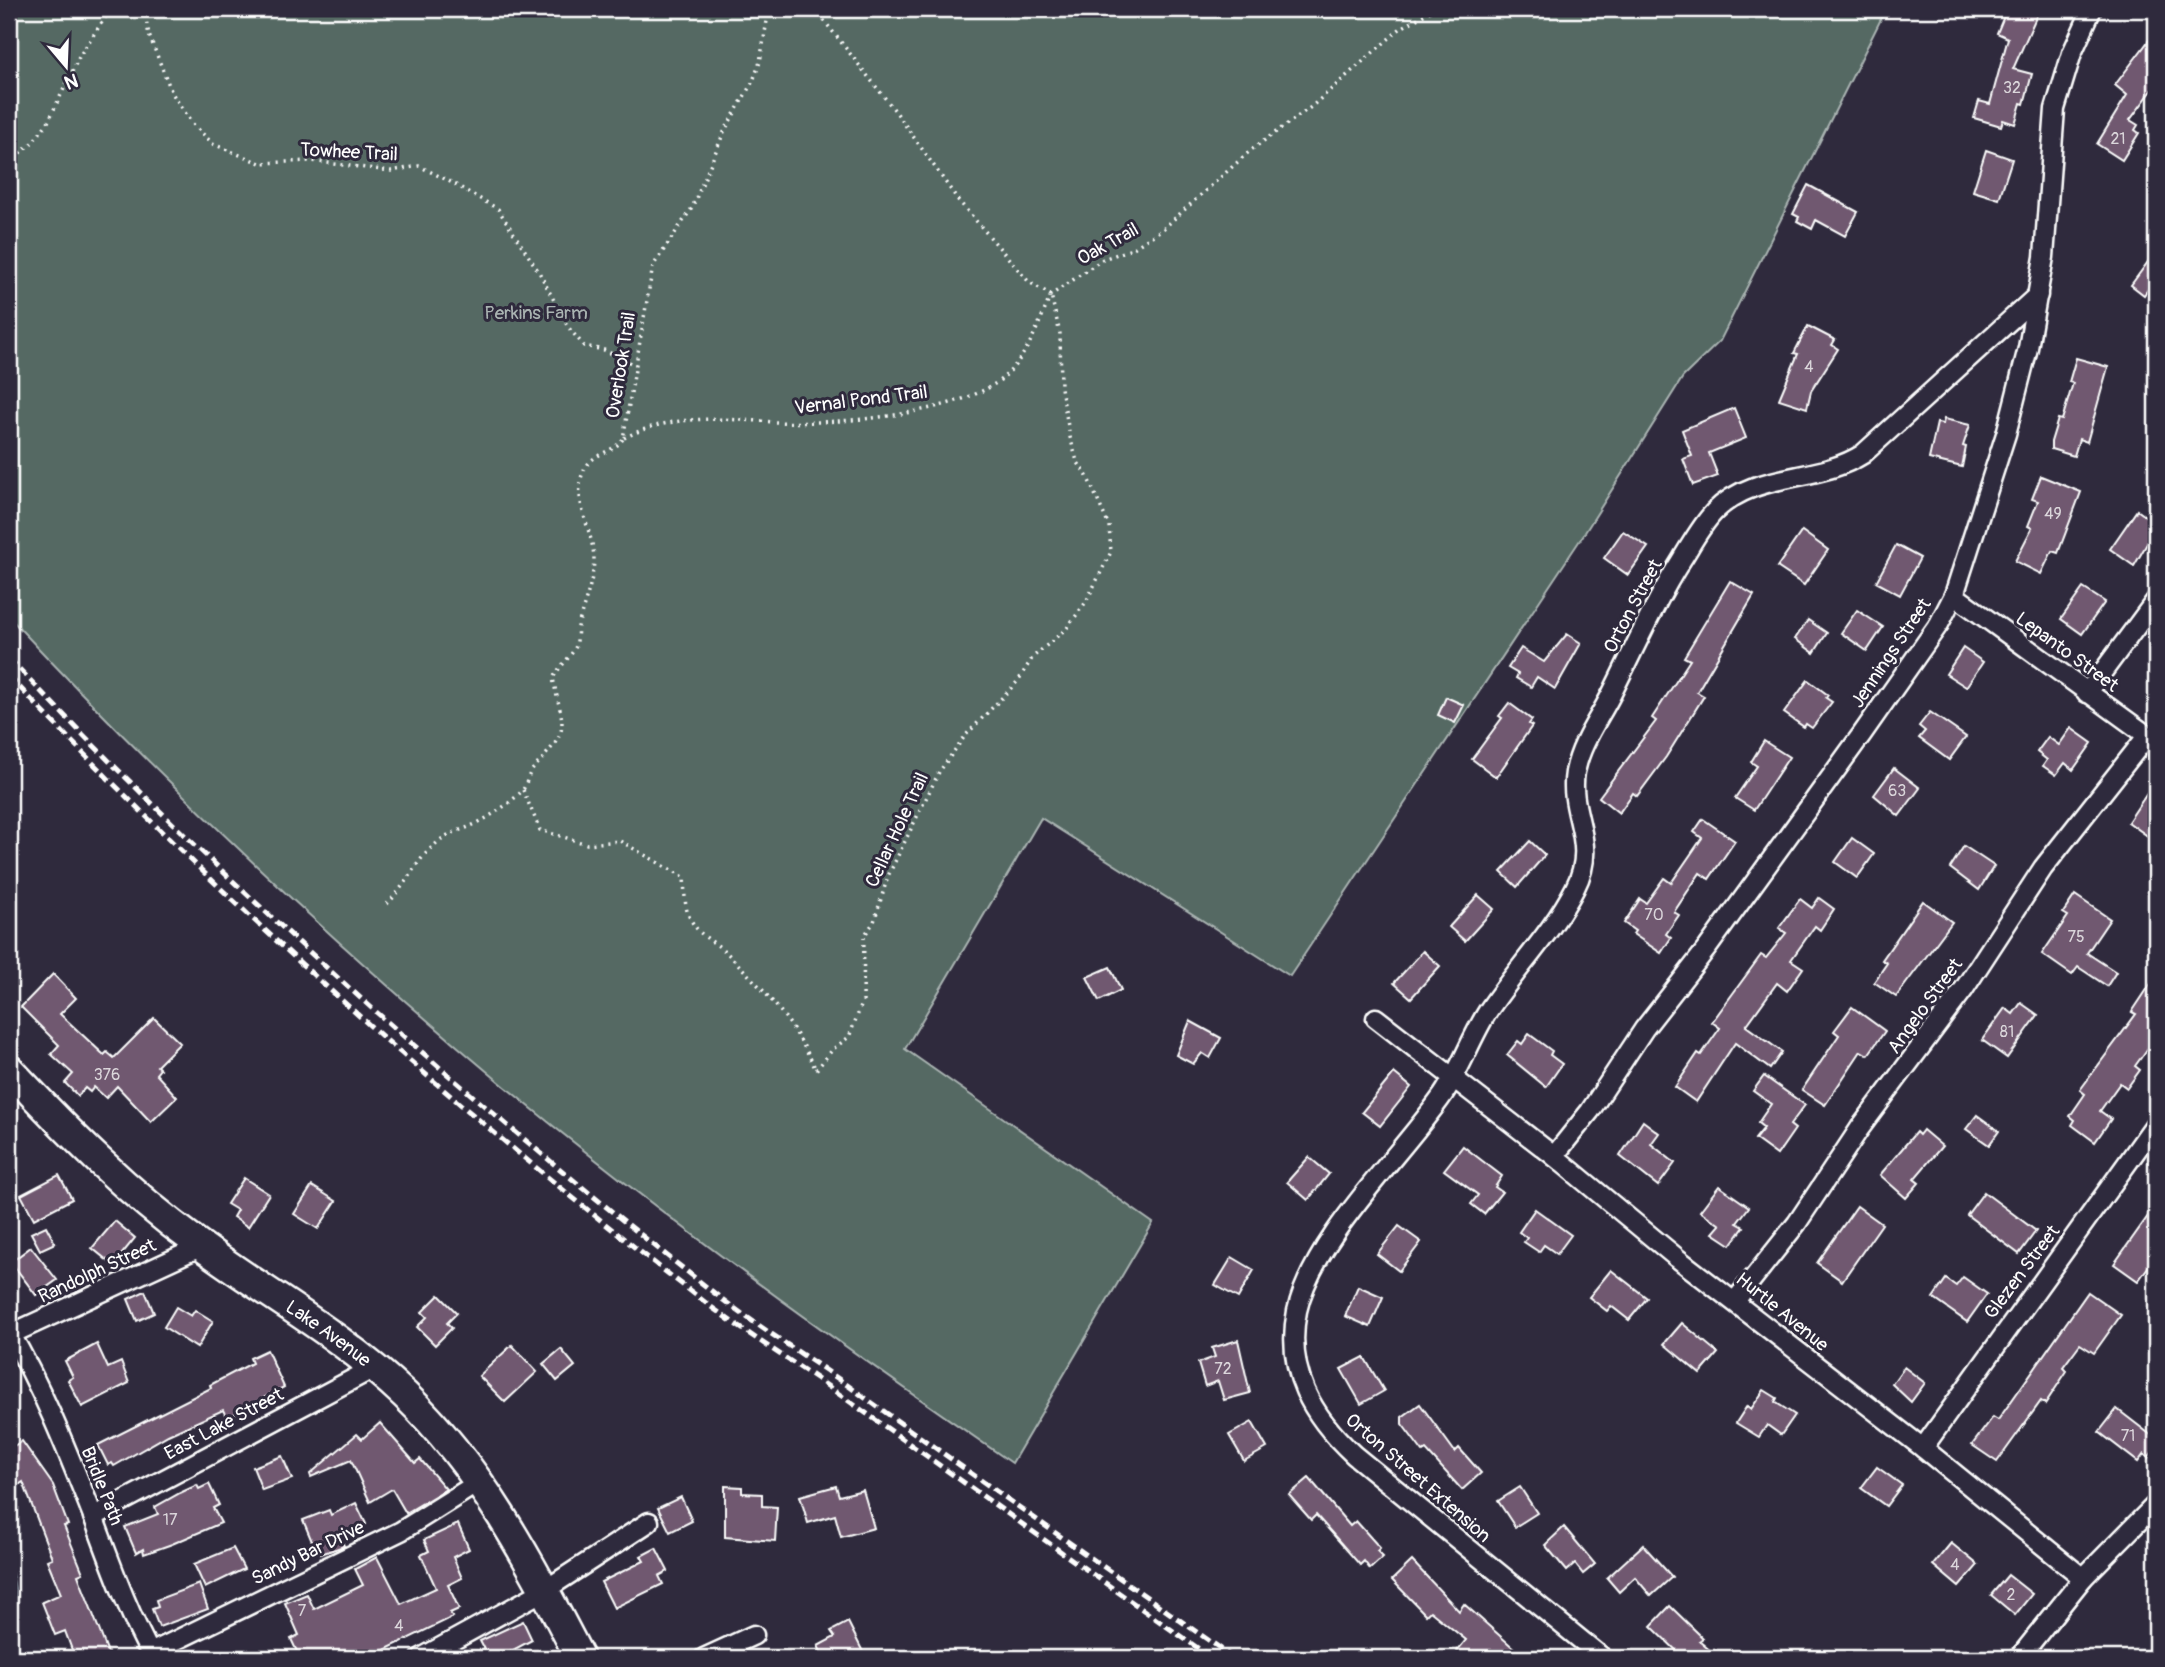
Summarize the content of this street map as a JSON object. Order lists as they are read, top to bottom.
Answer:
{
  "streets": {
    "main road": ["Lake Avenue"],
    "street": [
      "Orton Street",
      "Lepanto Street",
      "Jennings Street",
      "Angelo Street",
      "Randolph Street",
      "Glezen Street",
      "Hurtle Avenue",
      "East Lake Street",
      "Orton Street Extension",
      "Bridle Path",
      "Sandy Bar Drive"
    ],
    "path": [
      "Towhee Trail",
      "Oak Trail",
      "Overlook Trail",
      "Vernal Pond Trail",
      "Cellar Hole Trail"
    ]
  },
  "crossings": [
    ["Towhee Trail", "Overlook Trail"],
    ["Oak Trail", "Vernal Pond Trail"],
    ["Oak Trail", "Cellar Hole Trail"],
    ["Overlook Trail", "Vernal Pond Trail"],
    ["Overlook Trail", "Cellar Hole Trail"],
    ["Vernal Pond Trail", "Cellar Hole Trail"],
    ["Orton Street", "Jennings Street"],
    ["Orton Street", "Hurtle Avenue"],
    ["Orton Street", "Orton Street Extension"],
    ["Lepanto Street", "Jennings Street"],
    ["Lepanto Street", "Angelo Street"],
    ["Jennings Street", "Hurtle Avenue"],
    ["Angelo Street", "Hurtle Avenue"],
    ["Randolph Street", "Lake Avenue"],
    ["Randolph Street", "Bridle Path"],
    ["Glezen Street", "Hurtle Avenue"],
    ["Hurtle Avenue", "Orton Street Extension"],
    ["Lake Avenue", "East Lake Street"],
    ["Lake Avenue", "Sandy Bar Drive"],
    ["East Lake Street", "Bridle Path"],
    ["Bridle Path", "Sandy Bar Drive"]
  ],
  "parks": ["Perkins Farm"],
  "house_numbers": [
    "32",
    "21",
    "4",
    "49",
    "63",
    "70",
    "75",
    "81",
    "376",
    "72",
    "71",
    "17",
    "4",
    "2",
    "7",
    "4"
  ],
  "north": "bottom"
}
